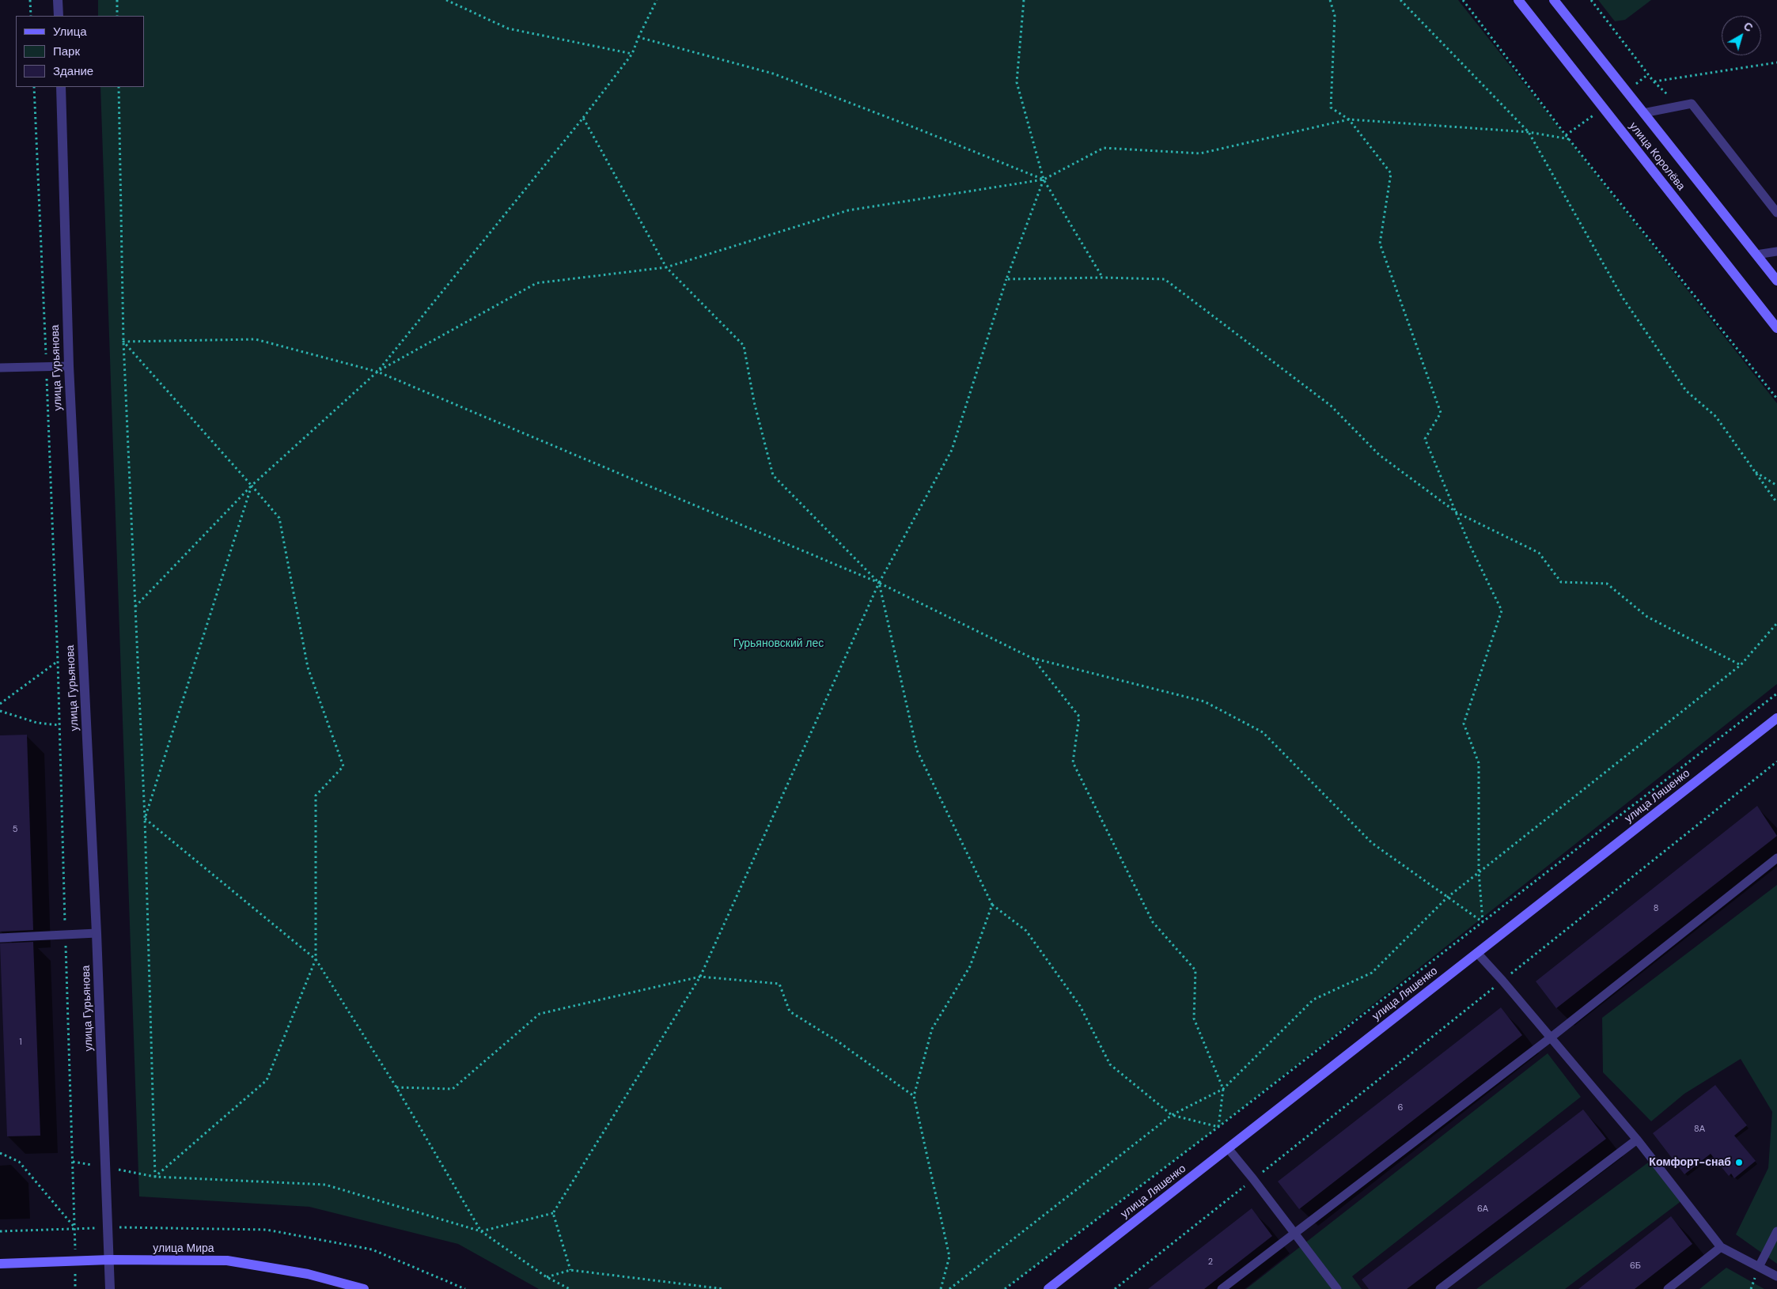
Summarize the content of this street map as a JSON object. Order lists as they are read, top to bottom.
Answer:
{
  "streets": {
    "main road": ["улица Королёва", "улица Ляшенко", "улица Мира"],
    "street": ["улица Гурьянова"]
  },
  "crossings": [
    ["улица Гурьянова", "улица Мира"]
  ],
  "parks": ["Гурьяновский лес"],
  "places": ["Комфорт-снаб"],
  "house_numbers": [
    "5",
    "8",
    "1",
    "6",
    "8А",
    "6А",
    "2",
    "6Б"
  ],
  "legend": ["Улица", "Парк", "Здание"],
  "north": "top right"
}
